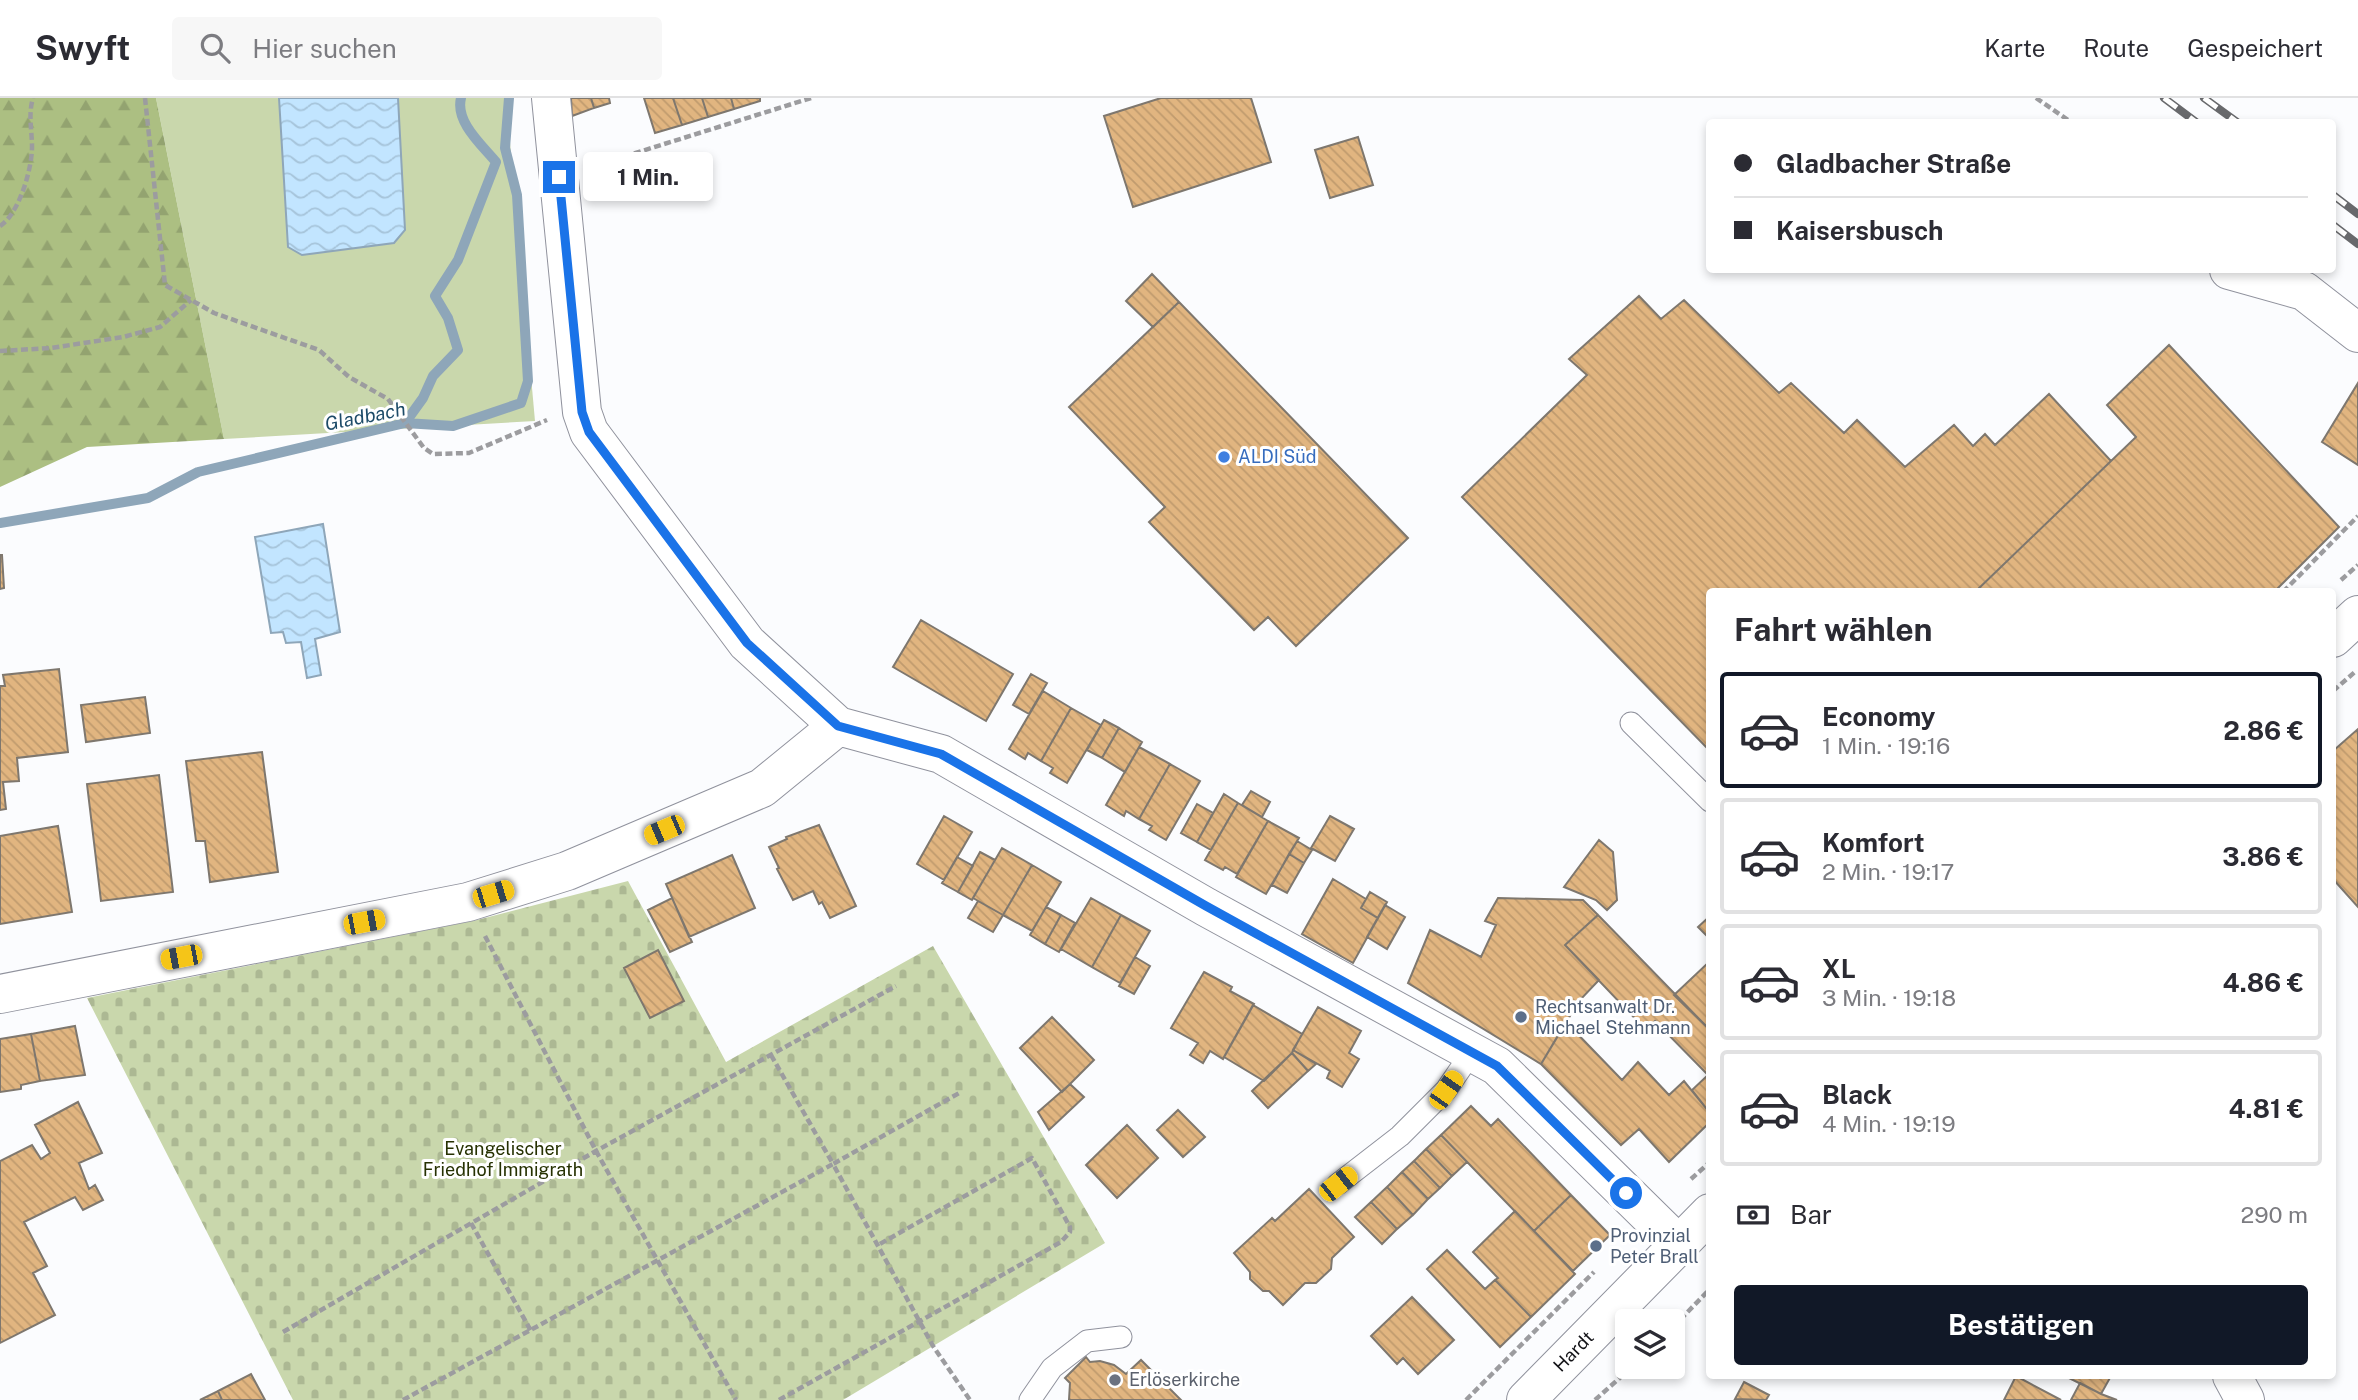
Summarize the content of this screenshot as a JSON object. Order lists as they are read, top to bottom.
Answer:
{
  "streets": {
    "street": ["Hardt"]
  },
  "water": ["Gladbach"],
  "parks": ["Evangelischer Friedhof Immigrath"],
  "places": [
    "ALDI Süd",
    "Rechtsanwalt Dr. Michael Stehmann",
    "Provinzial Peter Brall",
    "Erlöserkirche"
  ],
  "page": {
    "header": "Swyft",
    "search": "Hier suchen",
    "nav": ["Karte", "Route", "Gespeichert"],
    "banner": ["Gladbacher Straße", "Kaisersbusch"],
    "bubble": "1 Min.",
    "heading": "Fahrt wählen",
    "list": [
      {
        "name": "Economy",
        "note": "1 Min. · 19:16",
        "value": "2.86 €"
      },
      {
        "name": "Komfort",
        "note": "2 Min. · 19:17",
        "value": "3.86 €"
      },
      {
        "name": "XL",
        "note": "3 Min. · 19:18",
        "value": "4.86 €"
      },
      {
        "name": "Black",
        "note": "4 Min. · 19:19",
        "value": "4.81 €"
      }
    ],
    "pay": ["Bar", "290 m"],
    "buttons": "Bestätigen"
  }
}
